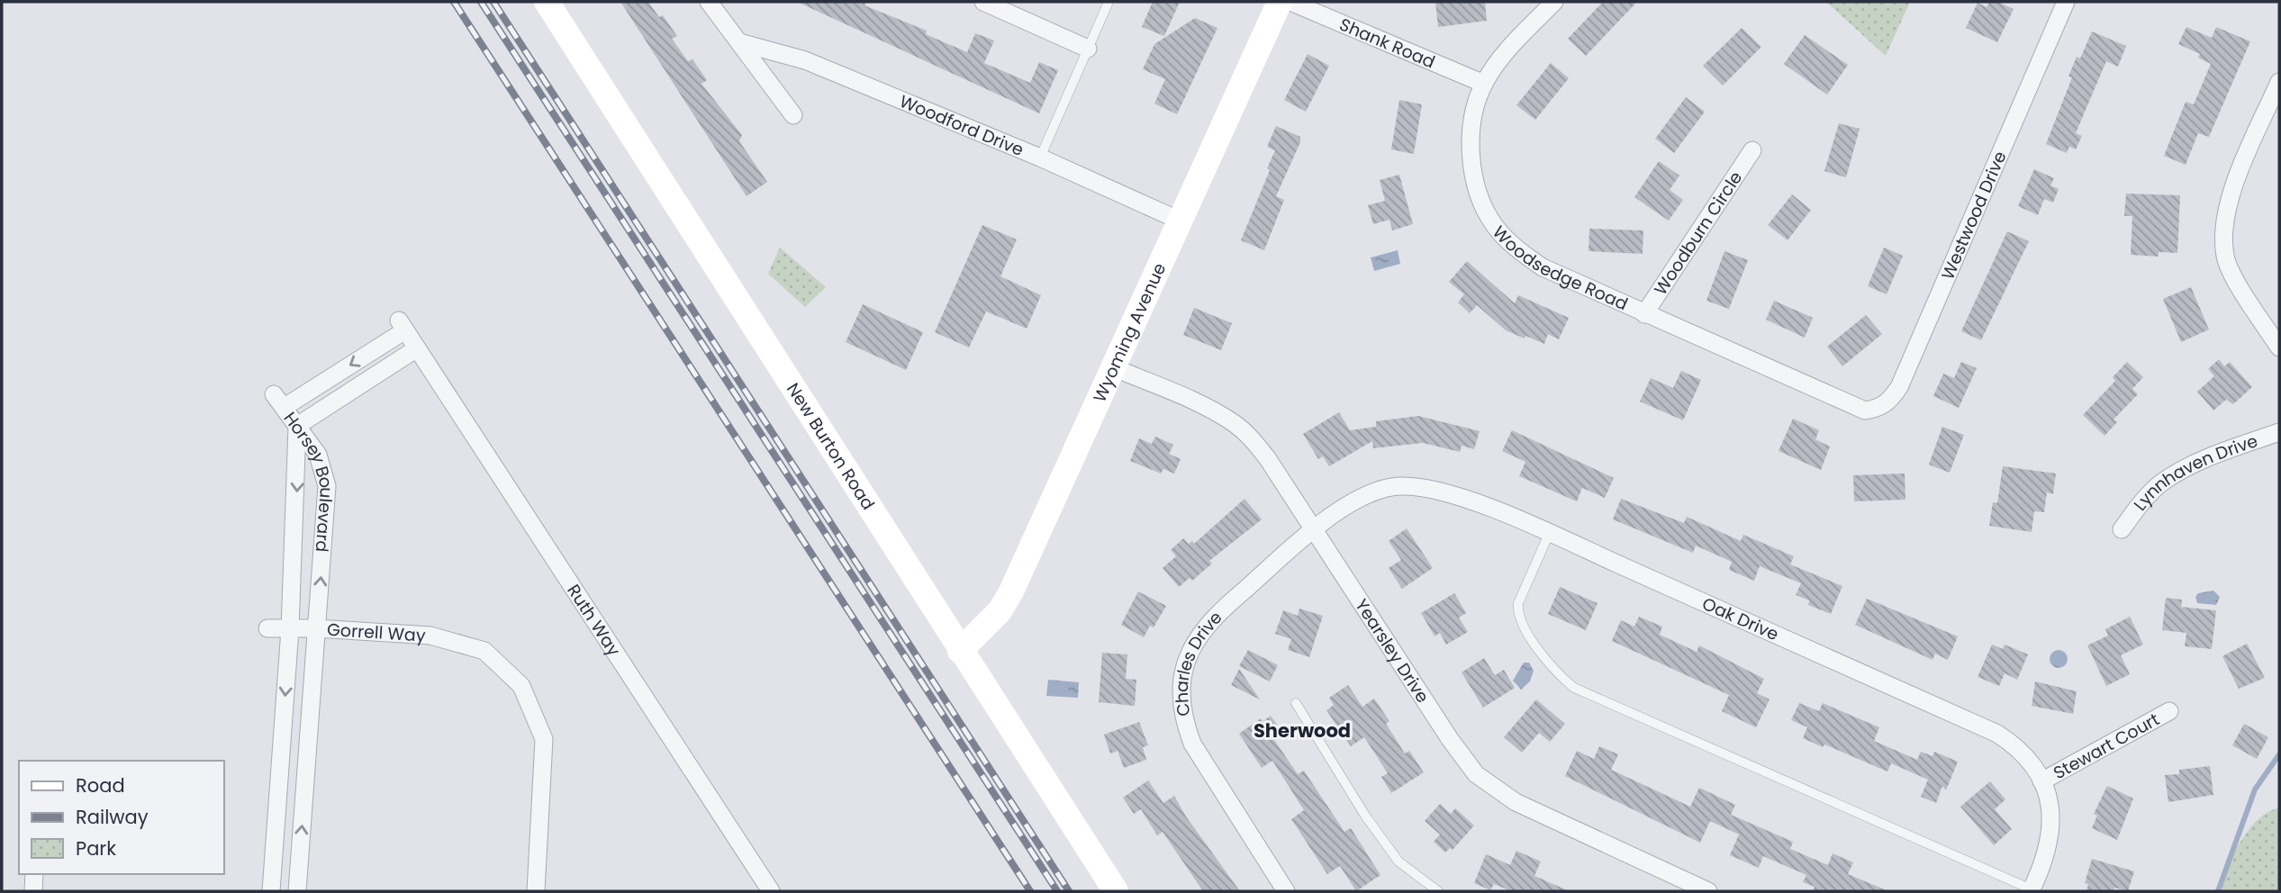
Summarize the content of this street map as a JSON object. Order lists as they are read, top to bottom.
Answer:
{
  "streets": {
    "street": [
      "Shank Road",
      "Woodford Drive",
      "Westwood Drive",
      "Woodburn Circle",
      "Woodsedge Road",
      "Wyoming Avenue",
      "New Burton Road",
      "Lynnhaven Drive",
      "Horsey Boulevard",
      "Oak Drive",
      "Ruth Way",
      "Gorrell Way",
      "Yearsley Drive",
      "Charles Drive",
      "Stewart Court"
    ]
  },
  "crossings": [
    ["Shank Road", "Woodsedge Road"],
    ["Woodford Drive", "Wyoming Avenue"],
    ["Westwood Drive", "Woodsedge Road"],
    ["Woodburn Circle", "Woodsedge Road"],
    ["Wyoming Avenue", "New Burton Road"],
    ["Wyoming Avenue", "Yearsley Drive"],
    ["Horsey Boulevard", "Ruth Way"],
    ["Horsey Boulevard", "Gorrell Way"],
    ["Oak Drive", "Yearsley Drive"],
    ["Oak Drive", "Charles Drive"],
    ["Oak Drive", "Stewart Court"],
    ["Yearsley Drive", "Charles Drive"]
  ],
  "districts": ["Sherwood"],
  "legend": ["Road", "Railway", "Park"]
}
